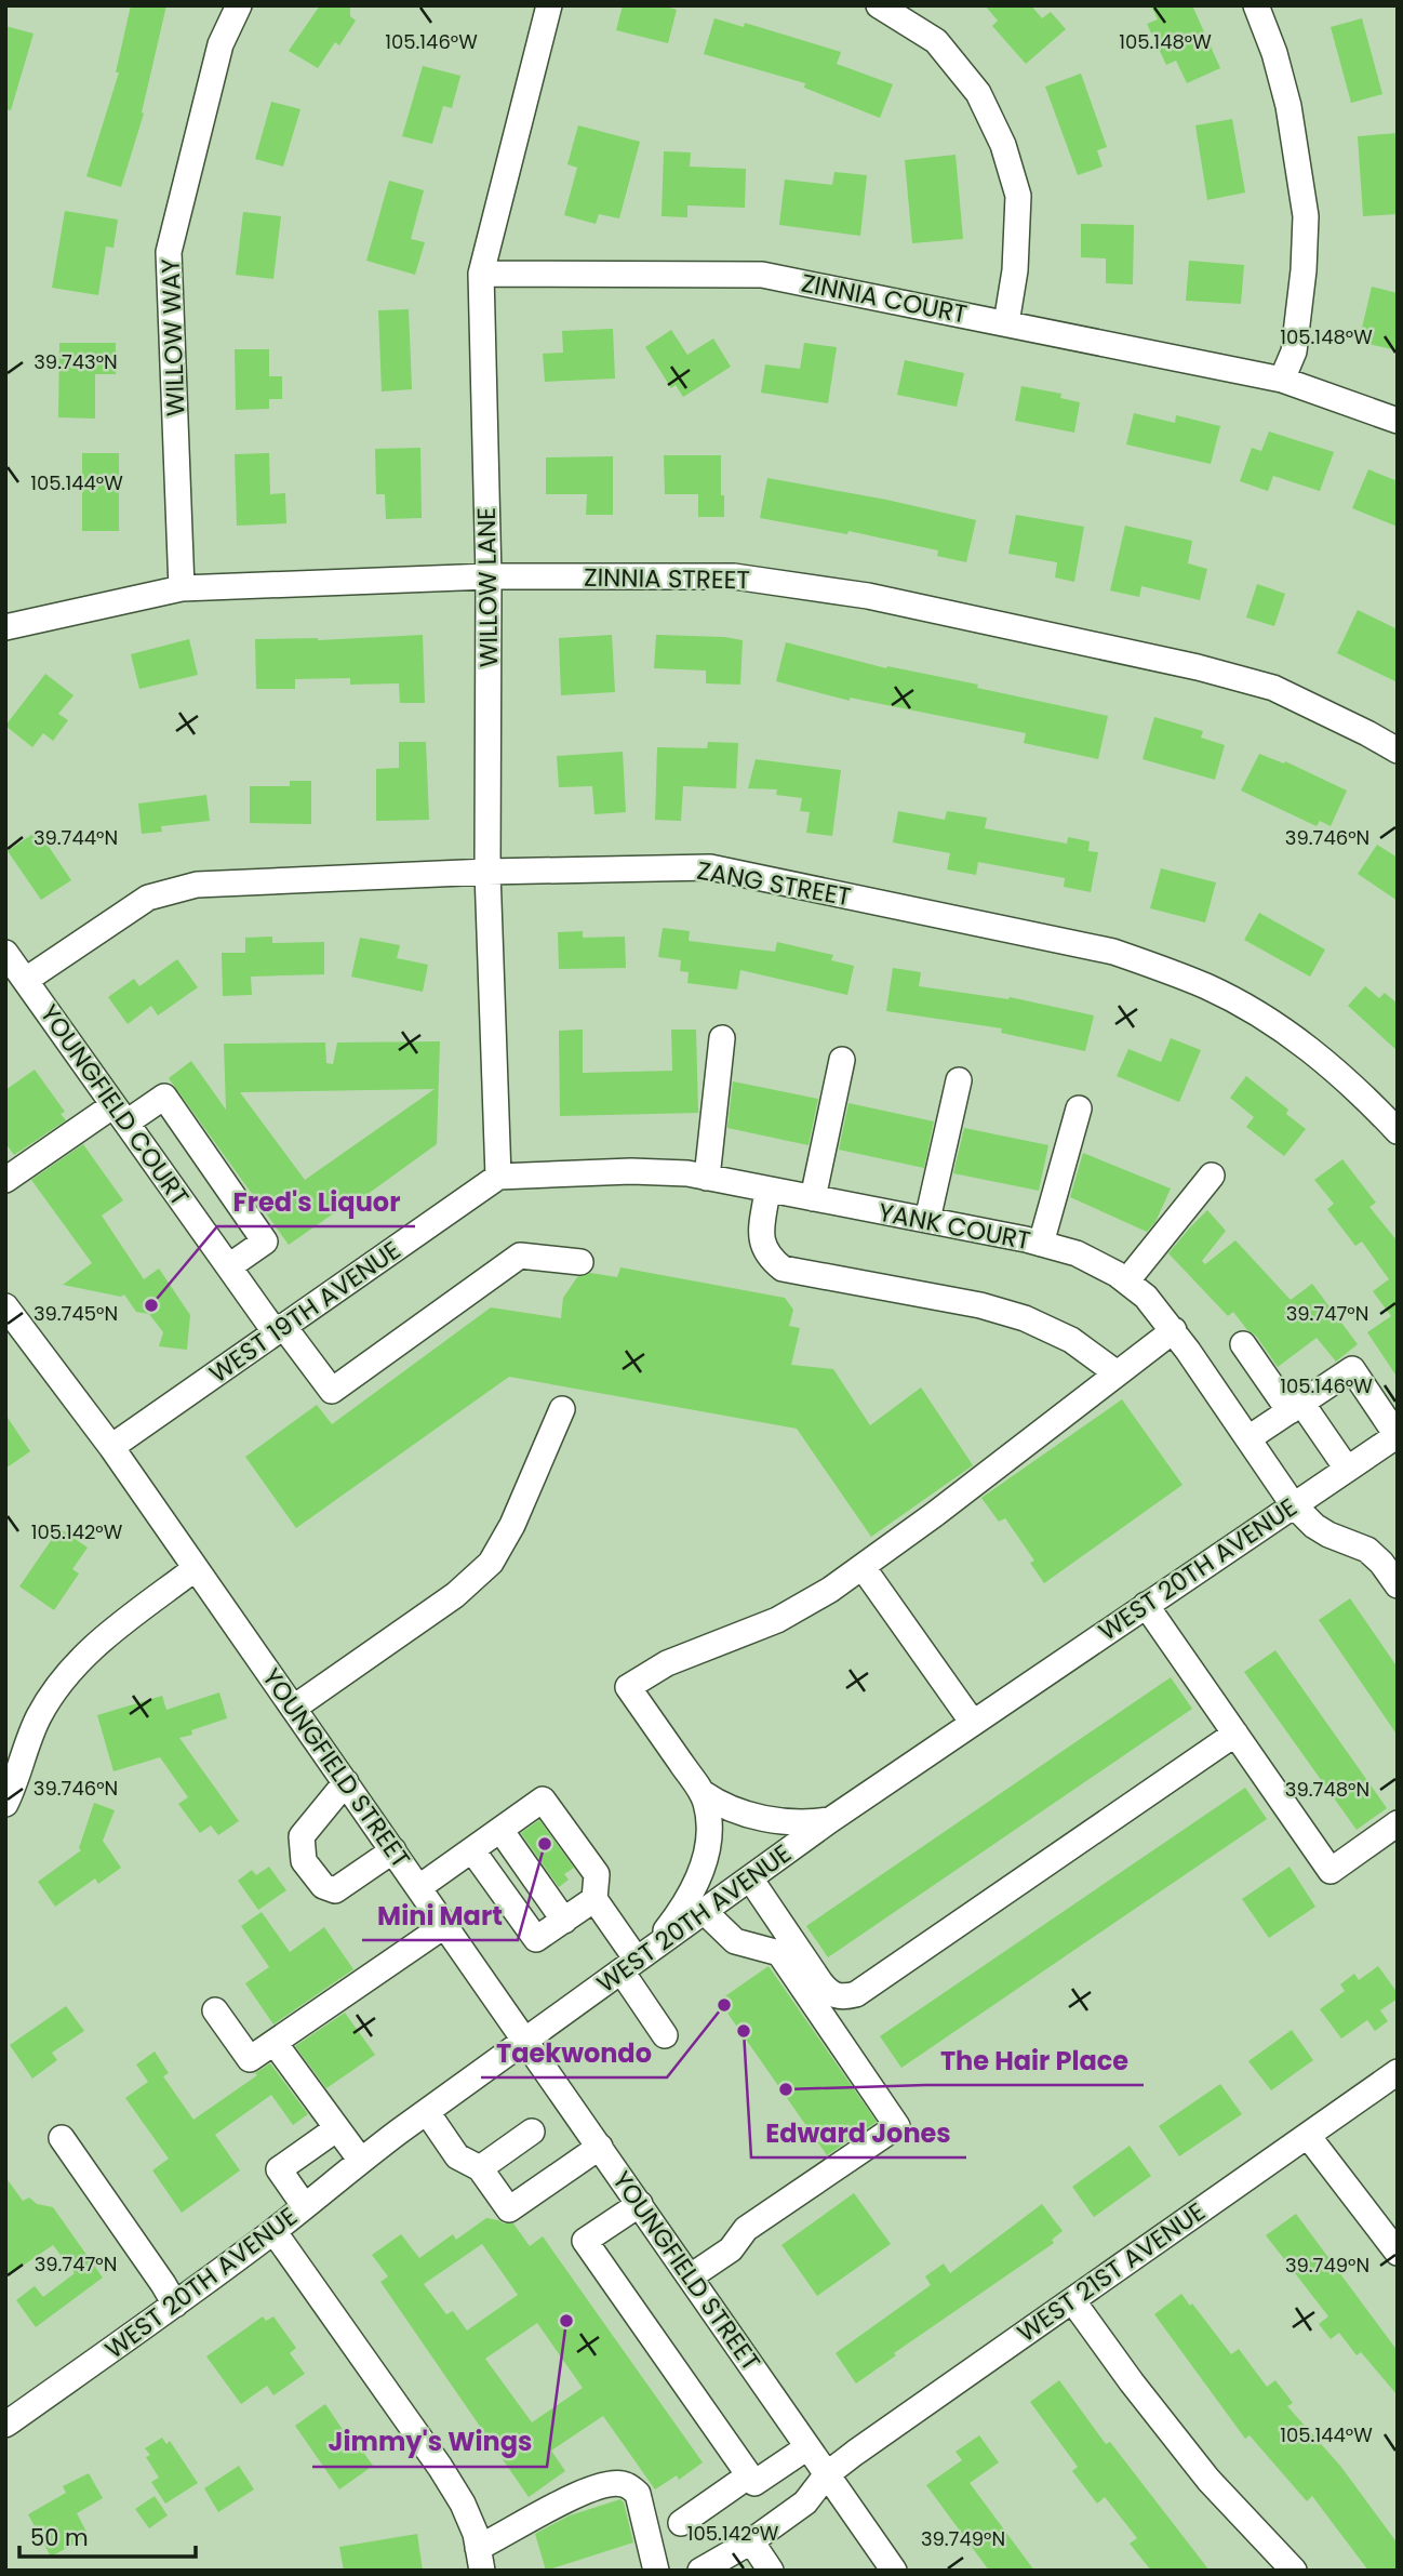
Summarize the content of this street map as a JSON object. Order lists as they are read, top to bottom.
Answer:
{
  "streets": {
    "street": [
      "ZINNIA COURT",
      "WILLOW WAY",
      "ZINNIA STREET",
      "WILLOW LANE",
      "ZANG STREET",
      "YOUNGFIELD COURT",
      "YANK COURT",
      "WEST 19TH AVENUE",
      "WEST 20TH AVENUE",
      "YOUNGFIELD STREET",
      "WEST 21ST AVENUE"
    ]
  },
  "crossings": [
    ["ZINNIA COURT", "WILLOW LANE"],
    ["WILLOW WAY", "ZINNIA STREET"],
    ["ZINNIA STREET", "WILLOW LANE"],
    ["WILLOW LANE", "ZANG STREET"],
    ["WILLOW LANE", "YANK COURT"],
    ["WILLOW LANE", "WEST 19TH AVENUE"],
    ["ZANG STREET", "YOUNGFIELD COURT"],
    ["YOUNGFIELD COURT", "WEST 19TH AVENUE"],
    ["YANK COURT", "WEST 19TH AVENUE"],
    ["YANK COURT", "WEST 20TH AVENUE"],
    ["WEST 19TH AVENUE", "YOUNGFIELD STREET"],
    ["WEST 20TH AVENUE", "YOUNGFIELD STREET"],
    ["YOUNGFIELD STREET", "WEST 21ST AVENUE"]
  ],
  "places": [
    "Fred's Liquor",
    "Mini Mart",
    "Taekwondo",
    "Edward Jones",
    "The Hair Place",
    "Jimmy's Wings"
  ],
  "scale_bar": "50 m",
  "coordinates": [
    "105.146°W",
    "105.148°W",
    "39.743°N",
    "105.144°W",
    "39.744°N",
    "39.746°N",
    "39.745°N",
    "39.747°N",
    "105.142°W",
    "39.748°N",
    "39.749°N"
  ]
}
